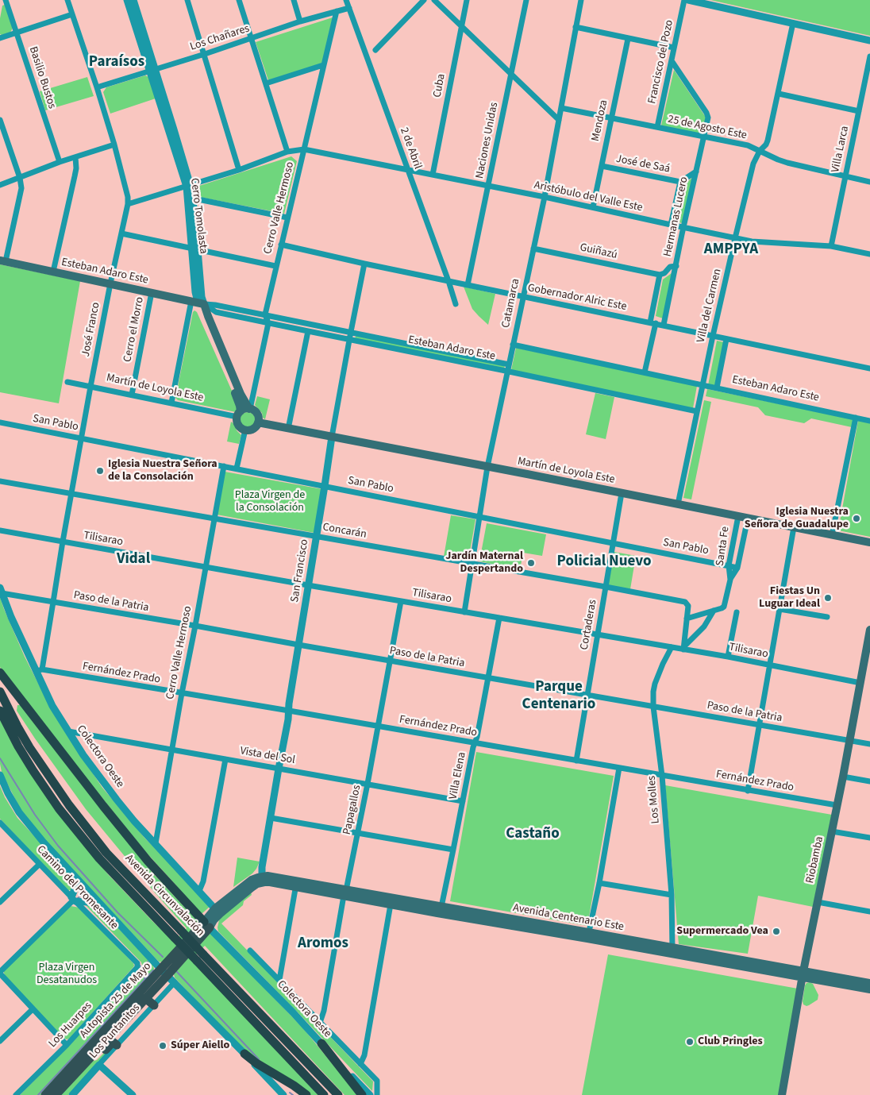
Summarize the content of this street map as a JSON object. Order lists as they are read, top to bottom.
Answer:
{
  "streets": {
    "highway": ["Avenida Circunvalación"],
    "main road": [
      "Cerro Tomolasta",
      "Esteban Adaro Este",
      "Martín de Loyola Este",
      "Riobamba",
      "Avenida Centenario Este",
      "Autopista 25 de Mayo"
    ],
    "street": [
      "Los Chañares",
      "Francisco del Pozo",
      "Basilio Bustos",
      "Cuba",
      "Mendoza",
      "25 de Agosto Este",
      "Naciones Unidas",
      "2 de Abril",
      "Villa Larca",
      "José de Saá",
      "Aristóbulo del Valle Este",
      "Cerro Valle Hermoso",
      "Hermanas Lucero",
      "Guiñazú",
      "Gobernador Alric Este",
      "Catamarca",
      "Villa del Carmen",
      "José Franco",
      "Cerro el Morro",
      "San Pablo",
      "Concarán",
      "Tilisarao",
      "Santa Fe",
      "San Francisco",
      "Paso de la Patria",
      "Cortaderas",
      "Fernández Prado",
      "Vista del Sol",
      "Colectora Oeste",
      "Villa Elena",
      "Los Molles",
      "Papagallos",
      "Camino del Promesante",
      "Los Huarpes",
      "Los Puntanitos"
    ]
  },
  "crossings": [
    ["Los Chañares", "2 de Abril"],
    ["Los Chañares", "Cerro Valle Hermoso"],
    ["Los Chañares", "Cerro Tomolasta"],
    ["Los Chañares", "José Franco"],
    ["Francisco del Pozo", "25 de Agosto Este"],
    ["Francisco del Pozo", "Hermanas Lucero"],
    ["Cuba", "Aristóbulo del Valle Este"],
    ["Mendoza", "25 de Agosto Este"],
    ["Mendoza", "José de Saá"],
    ["Mendoza", "Aristóbulo del Valle Este"],
    ["25 de Agosto Este", "Villa Larca"],
    ["25 de Agosto Este", "Hermanas Lucero"],
    ["25 de Agosto Este", "Catamarca"],
    ["25 de Agosto Este", "Villa del Carmen"],
    ["Naciones Unidas", "Aristóbulo del Valle Este"],
    ["Naciones Unidas", "Gobernador Alric Este"],
    ["2 de Abril", "Aristóbulo del Valle Este"],
    ["2 de Abril", "Gobernador Alric Este"],
    ["Villa Larca", "Aristóbulo del Valle Este"],
    ["José de Saá", "Hermanas Lucero"],
    ["Aristóbulo del Valle Este", "Cerro Valle Hermoso"],
    ["Aristóbulo del Valle Este", "Cerro Tomolasta"],
    ["Aristóbulo del Valle Este", "Hermanas Lucero"],
    ["Aristóbulo del Valle Este", "Catamarca"],
    ["Aristóbulo del Valle Este", "Villa del Carmen"],
    ["Aristóbulo del Valle Este", "José Franco"],
    ["Cerro Valle Hermoso", "Esteban Adaro Este"],
    ["Cerro Valle Hermoso", "Gobernador Alric Este"],
    ["Cerro Valle Hermoso", "San Pablo"],
    ["Cerro Valle Hermoso", "Concarán"],
    ["Cerro Valle Hermoso", "Tilisarao"],
    ["Cerro Valle Hermoso", "Paso de la Patria"],
    ["Cerro Valle Hermoso", "Fernández Prado"],
    ["Cerro Valle Hermoso", "Vista del Sol"],
    ["Cerro Valle Hermoso", "Colectora Oeste"],
    ["Cerro Tomolasta", "Esteban Adaro Este"],
    ["Cerro Tomolasta", "Martín de Loyola Este"],
    ["Hermanas Lucero", "Guiñazú"],
    ["Hermanas Lucero", "Gobernador Alric Este"],
    ["Guiñazú", "Catamarca"],
    ["Esteban Adaro Este", "Catamarca"],
    ["Esteban Adaro Este", "Villa del Carmen"],
    ["Esteban Adaro Este", "José Franco"],
    ["Esteban Adaro Este", "Cerro el Morro"],
    ["Esteban Adaro Este", "San Francisco"],
    ["Gobernador Alric Este", "Catamarca"],
    ["Gobernador Alric Este", "Villa del Carmen"],
    ["Gobernador Alric Este", "San Francisco"],
    ["Catamarca", "Martín de Loyola Este"],
    ["Catamarca", "San Pablo"],
    ["Catamarca", "Concarán"],
    ["Catamarca", "Tilisarao"],
    ["Villa del Carmen", "Martín de Loyola Este"],
    ["José Franco", "Martín de Loyola Este"],
    ["José Franco", "San Pablo"],
    ["José Franco", "Concarán"],
    ["José Franco", "Tilisarao"],
    ["José Franco", "Paso de la Patria"],
    ["José Franco", "Fernández Prado"],
    ["José Franco", "Colectora Oeste"],
    ["Cerro el Morro", "Martín de Loyola Este"],
    ["Martín de Loyola Este", "Santa Fe"],
    ["Martín de Loyola Este", "San Francisco"],
    ["Martín de Loyola Este", "Cortaderas"],
    ["San Pablo", "Santa Fe"],
    ["San Pablo", "San Francisco"],
    ["San Pablo", "Cortaderas"],
    ["Concarán", "Santa Fe"],
    ["Concarán", "San Francisco"],
    ["Concarán", "Cortaderas"],
    ["Tilisarao", "San Francisco"],
    ["Tilisarao", "Cortaderas"],
    ["Tilisarao", "Villa Elena"],
    ["Tilisarao", "Los Molles"],
    ["Tilisarao", "Papagallos"],
    ["Tilisarao", "Riobamba"],
    ["San Francisco", "Paso de la Patria"],
    ["San Francisco", "Fernández Prado"],
    ["San Francisco", "Vista del Sol"],
    ["San Francisco", "Avenida Centenario Este"],
    ["Paso de la Patria", "Cortaderas"],
    ["Paso de la Patria", "Colectora Oeste"],
    ["Paso de la Patria", "Villa Elena"],
    ["Paso de la Patria", "Los Molles"],
    ["Paso de la Patria", "Papagallos"],
    ["Paso de la Patria", "Riobamba"],
    ["Cortaderas", "Fernández Prado"],
    ["Fernández Prado", "Colectora Oeste"],
    ["Fernández Prado", "Villa Elena"],
    ["Fernández Prado", "Los Molles"],
    ["Fernández Prado", "Papagallos"],
    ["Fernández Prado", "Riobamba"],
    ["Vista del Sol", "Colectora Oeste"],
    ["Vista del Sol", "Villa Elena"],
    ["Vista del Sol", "Papagallos"],
    ["Colectora Oeste", "Autopista 25 de Mayo"],
    ["Villa Elena", "Avenida Centenario Este"],
    ["Los Molles", "Avenida Centenario Este"],
    ["Papagallos", "Avenida Centenario Este"],
    ["Riobamba", "Avenida Centenario Este"],
    ["Camino del Promesante", "Los Huarpes"]
  ],
  "districts": [
    "Paraísos",
    "AMPPYA",
    "Vidal",
    "Policial Nuevo",
    "Parque Centenario",
    "Castaño",
    "Aromos"
  ],
  "parks": ["Plaza Virgen de la Consolación", "Plaza Virgen Desatanudos"],
  "places": [
    "Iglesia Nuestra Señora de la Consolación",
    "Iglesia Nuestra Señora de Guadalupe",
    "Jardín Maternal Despertando",
    "Fiestas Un Luguar Ideal",
    "Supermercado Vea",
    "Club Pringles",
    "Súper Aiello"
  ]
}
